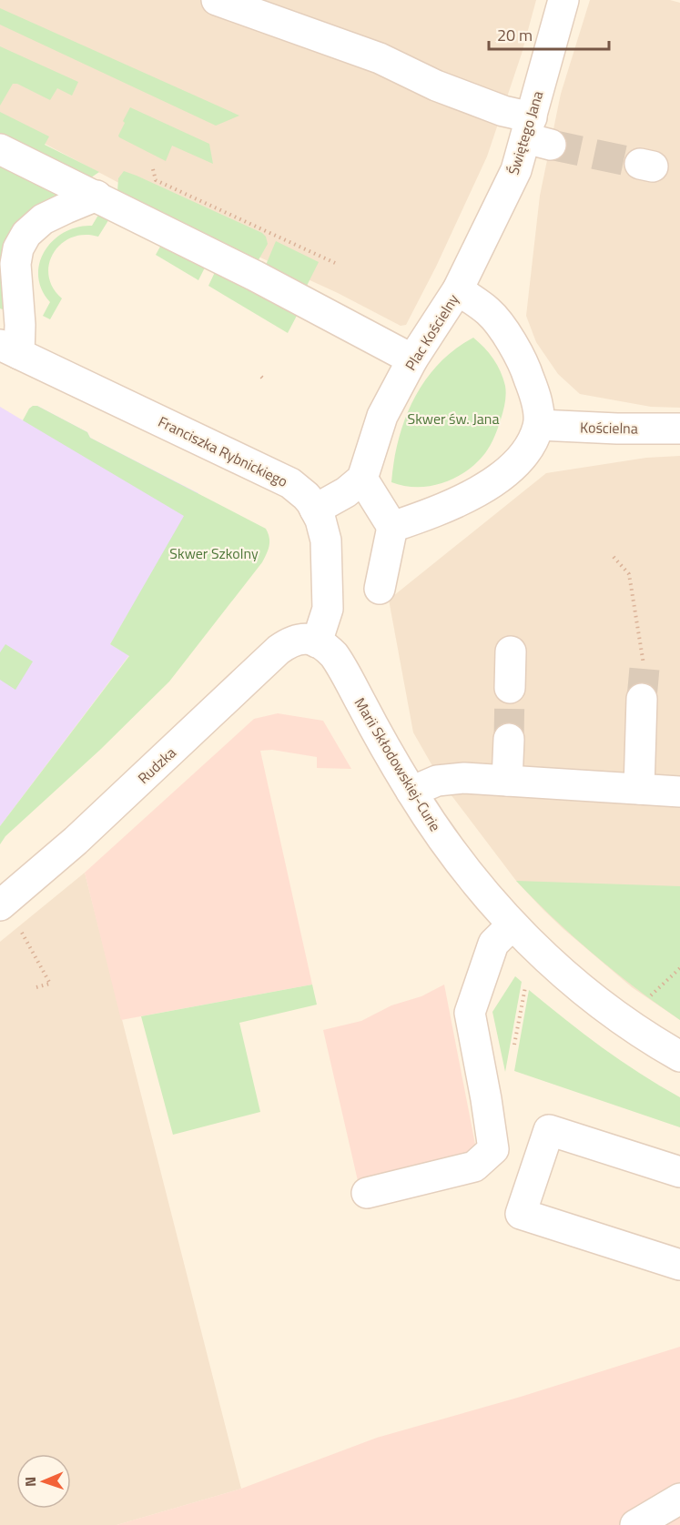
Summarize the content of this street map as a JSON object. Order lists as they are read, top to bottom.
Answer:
{
  "streets": {
    "street": [
      "Świętego Jana",
      "Plac Kościelny",
      "Kościelna",
      "Franciszka Rybnickiego",
      "Marii Skłodowskiej-Curie",
      "Rudzka"
    ]
  },
  "crossings": [
    ["Świętego Jana", "Plac Kościelny"],
    ["Plac Kościelny", "Kościelna"],
    ["Franciszka Rybnickiego", "Marii Skłodowskiej-Curie"],
    ["Franciszka Rybnickiego", "Rudzka"],
    ["Marii Skłodowskiej-Curie", "Rudzka"]
  ],
  "parks": ["Skwer św. Jana", "Skwer Szkolny"],
  "scale_bar": "20 m",
  "north": "left"
}
